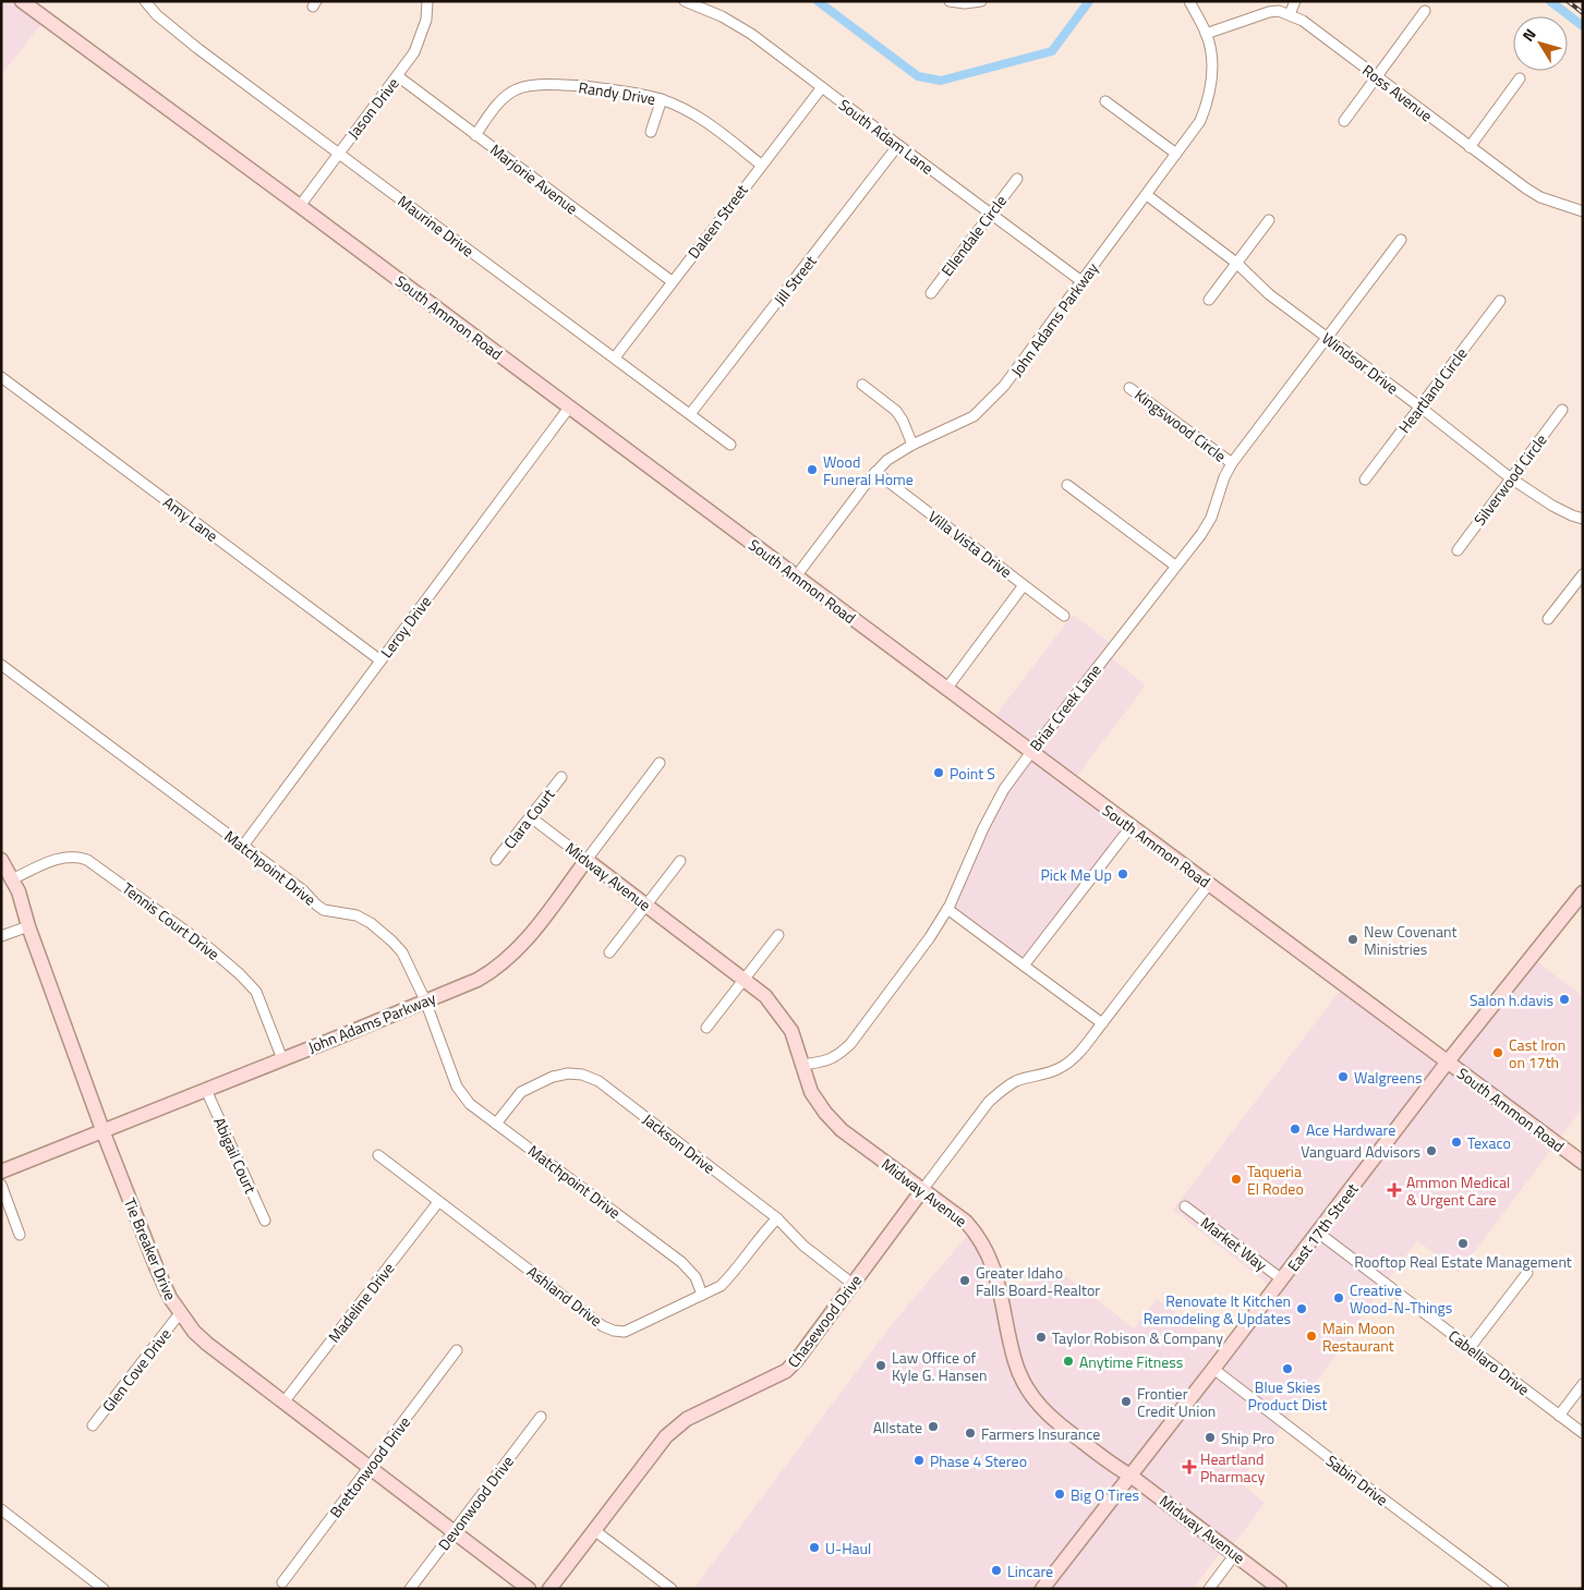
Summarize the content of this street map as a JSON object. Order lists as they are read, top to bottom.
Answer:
{
  "streets": {
    "street": [
      "Randy Drive",
      "Ross Avenue",
      "Jason Drive",
      "South Adam Lane",
      "Marjorie Avenue",
      "Daleen Street",
      "Maurine Drive",
      "Ellendale Circle",
      "Jill Street",
      "South Ammon Road",
      "John Adams Parkway",
      "Windsor Drive",
      "Heartland Circle",
      "Kingswood Circle",
      "Silverwood Circle",
      "Amy Lane",
      "Villa Vista Drive",
      "Leroy Drive",
      "Briar Creek Lane",
      "Clara Court",
      "Matchpoint Drive",
      "Midway Avenue",
      "Tennis Court Drive",
      "Jackson Drive",
      "Abigail Court",
      "East 17th Street",
      "Market Way",
      "Tie Breaker Drive",
      "Ashland Drive",
      "Madeline Drive",
      "Chasewood Drive",
      "Cabellaro Drive",
      "Glen Cove Drive",
      "Brettonwood Drive",
      "Sabin Drive",
      "Devonwood Drive"
    ]
  },
  "crossings": [
    ["Randy Drive", "Marjorie Avenue"],
    ["Randy Drive", "Daleen Street"],
    ["Jason Drive", "Marjorie Avenue"],
    ["Jason Drive", "Maurine Drive"],
    ["Jason Drive", "South Ammon Road"],
    ["South Adam Lane", "Daleen Street"],
    ["South Adam Lane", "Ellendale Circle"],
    ["South Adam Lane", "Jill Street"],
    ["South Adam Lane", "John Adams Parkway"],
    ["Marjorie Avenue", "Daleen Street"],
    ["Daleen Street", "Maurine Drive"],
    ["Maurine Drive", "Jill Street"],
    ["South Ammon Road", "John Adams Parkway"],
    ["South Ammon Road", "Leroy Drive"],
    ["South Ammon Road", "Briar Creek Lane"],
    ["South Ammon Road", "East 17th Street"],
    ["John Adams Parkway", "Windsor Drive"],
    ["John Adams Parkway", "Villa Vista Drive"],
    ["John Adams Parkway", "Matchpoint Drive"],
    ["John Adams Parkway", "Midway Avenue"],
    ["John Adams Parkway", "Tennis Court Drive"],
    ["John Adams Parkway", "Abigail Court"],
    ["John Adams Parkway", "Tie Breaker Drive"],
    ["Windsor Drive", "Heartland Circle"],
    ["Windsor Drive", "Silverwood Circle"],
    ["Windsor Drive", "Briar Creek Lane"],
    ["Kingswood Circle", "Briar Creek Lane"],
    ["Amy Lane", "Leroy Drive"],
    ["Leroy Drive", "Matchpoint Drive"],
    ["Briar Creek Lane", "Midway Avenue"],
    ["Clara Court", "Midway Avenue"],
    ["Matchpoint Drive", "Jackson Drive"],
    ["Matchpoint Drive", "Ashland Drive"],
    ["Midway Avenue", "East 17th Street"],
    ["Midway Avenue", "Chasewood Drive"],
    ["Tennis Court Drive", "Tie Breaker Drive"],
    ["Jackson Drive", "Ashland Drive"],
    ["Jackson Drive", "Chasewood Drive"],
    ["East 17th Street", "Market Way"],
    ["East 17th Street", "Cabellaro Drive"],
    ["East 17th Street", "Sabin Drive"],
    ["Tie Breaker Drive", "Madeline Drive"],
    ["Tie Breaker Drive", "Glen Cove Drive"],
    ["Tie Breaker Drive", "Brettonwood Drive"],
    ["Tie Breaker Drive", "Devonwood Drive"],
    ["Ashland Drive", "Madeline Drive"]
  ],
  "places": {
    "other": [
      "Wood Funeral Home",
      "Point S",
      "Pick Me Up",
      "New Covenant Ministries",
      "Salon h.davis",
      "Cast Iron on 17th",
      "Walgreens",
      "Ace Hardware",
      "Texaco",
      "Vanguard Advisors",
      "Taqueria El Rodeo",
      "Rooftop Real Estate Management",
      "Greater Idaho Falls Board-Realtor",
      "Creative Wood-N-Things",
      "Renovate It Kitchen Remodeling & Updates",
      "Main Moon Restaurant",
      "Taylor Robison & Company",
      "Anytime Fitness",
      "Law Office of Kyle G. Hansen",
      "Blue Skies Product Dist",
      "Frontier Credit Union",
      "Allstate",
      "Farmers Insurance",
      "Ship Pro",
      "Phase 4 Stereo",
      "Big O Tires",
      "U-Haul",
      "Lincare"
    ],
    "health": ["Ammon Medical & Urgent Care", "Heartland Pharmacy"]
  },
  "north": "top left"
}
